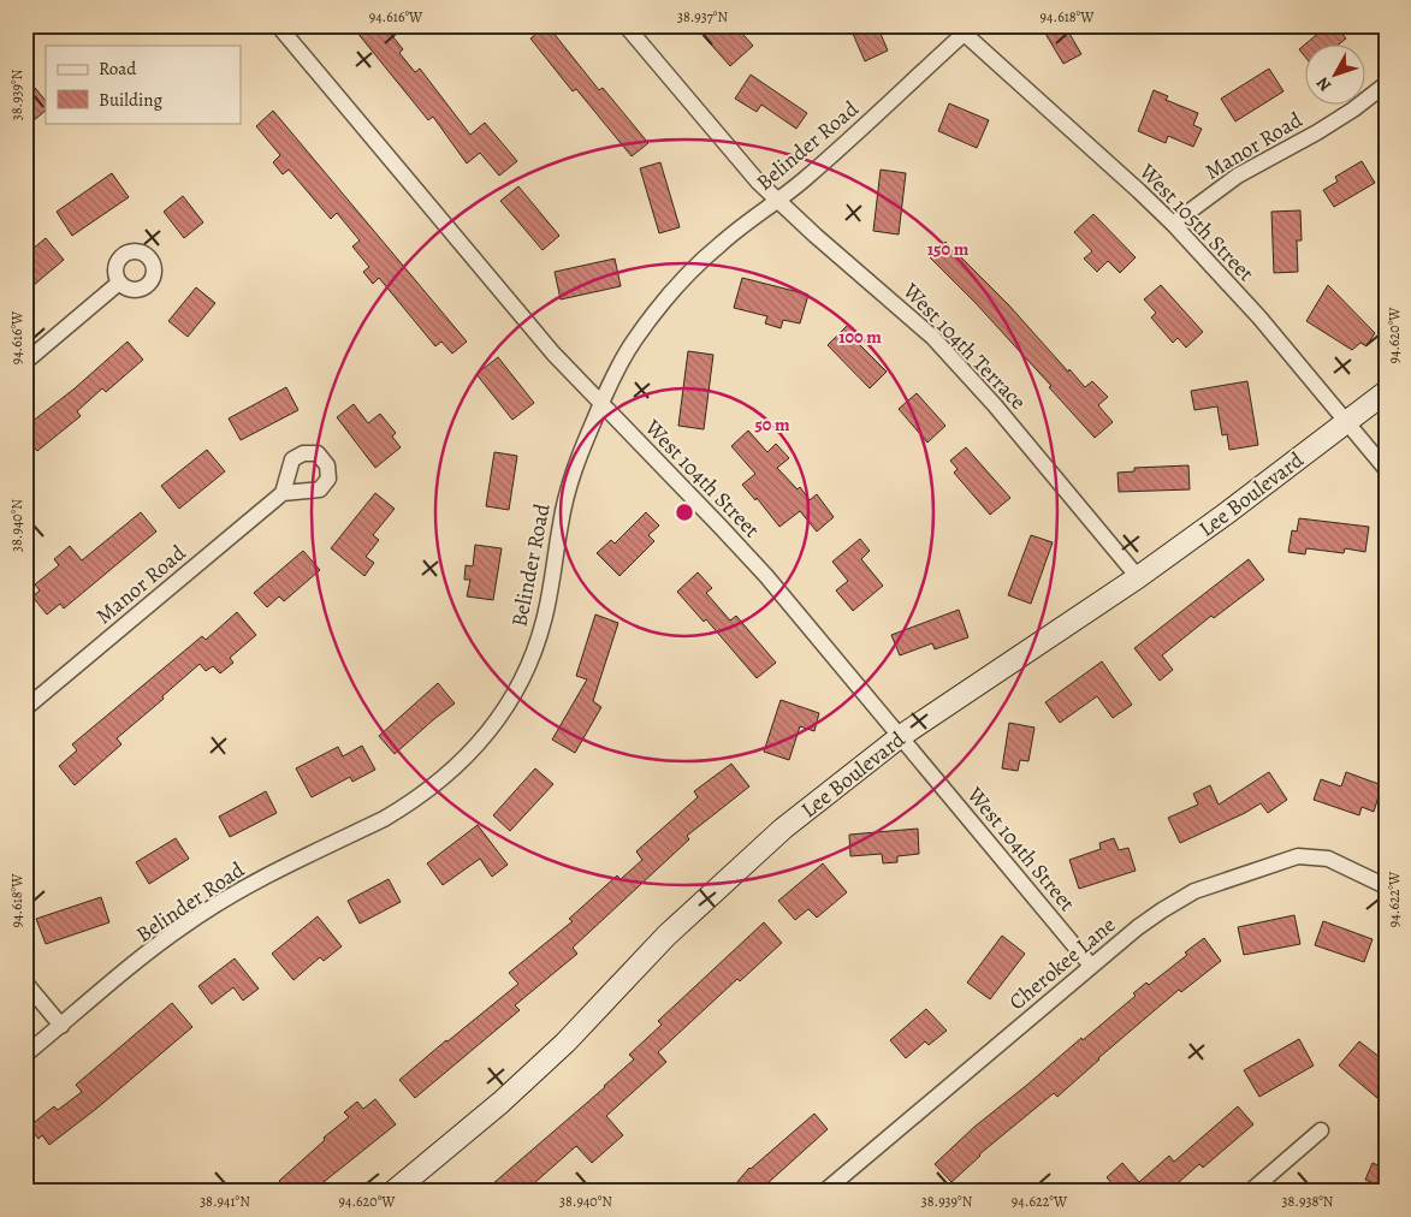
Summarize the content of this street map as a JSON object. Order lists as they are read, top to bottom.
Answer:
{
  "streets": {
    "street": [
      "Belinder Road",
      "Manor Road",
      "West 105th Street",
      "West 104th Terrace",
      "West 104th Street",
      "Lee Boulevard",
      "Cherokee Lane"
    ]
  },
  "crossings": [
    ["Belinder Road", "West 105th Street"],
    ["Belinder Road", "West 104th Terrace"],
    ["Belinder Road", "West 104th Street"],
    ["Manor Road", "West 105th Street"],
    ["West 105th Street", "Lee Boulevard"],
    ["West 104th Terrace", "Lee Boulevard"],
    ["West 104th Street", "Lee Boulevard"],
    ["West 104th Street", "Cherokee Lane"]
  ],
  "legend": ["Road", "Building"],
  "north": "bottom left",
  "coordinates": [
    "94.616°W",
    "38.937°N",
    "94.618°W",
    "38.939°N",
    "94.620°W",
    "38.940°N",
    "94.622°W",
    "38.941°N",
    "38.938°N"
  ],
  "rings": ["150 m", "100 m", "50 m"]
}
